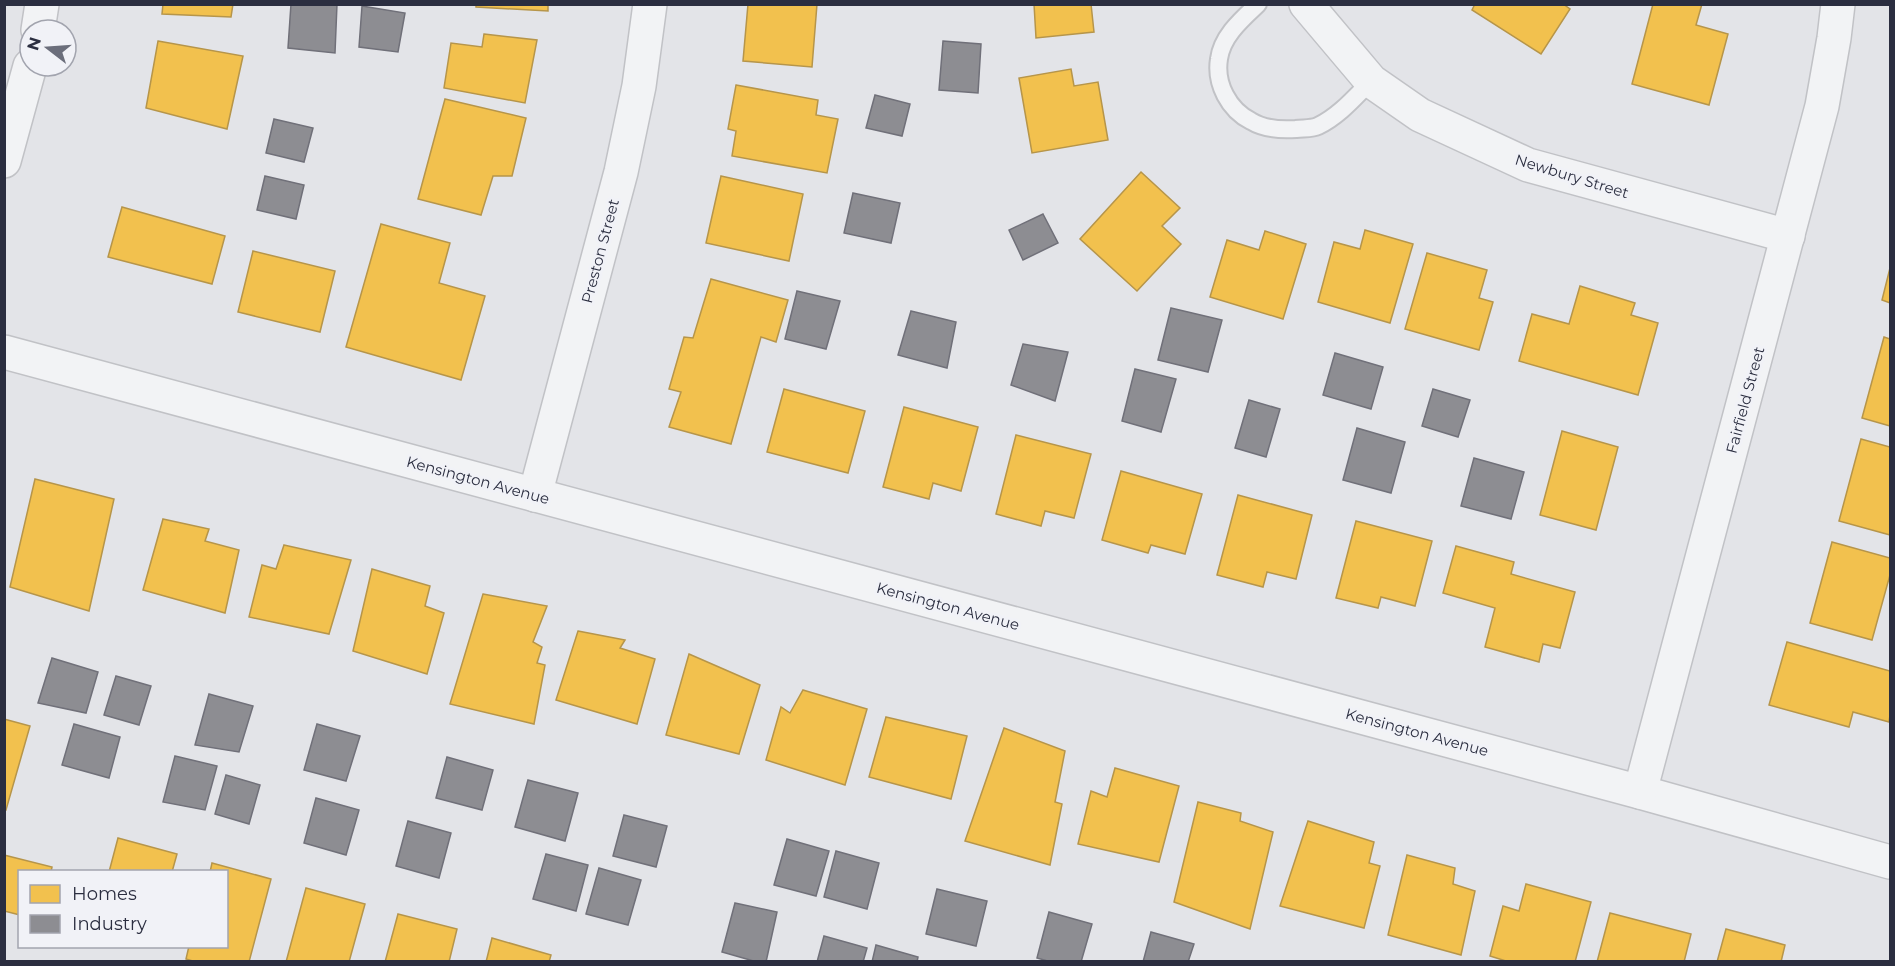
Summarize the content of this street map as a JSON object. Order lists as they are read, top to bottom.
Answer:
{
  "streets": {
    "street": [
      "Newbury Street",
      "Preston Street",
      "Fairfield Street",
      "Kensington Avenue"
    ]
  },
  "crossings": [
    ["Newbury Street", "Fairfield Street"],
    ["Preston Street", "Kensington Avenue"],
    ["Fairfield Street", "Kensington Avenue"]
  ],
  "legend": ["Homes", "Industry"],
  "north": "left"
}
